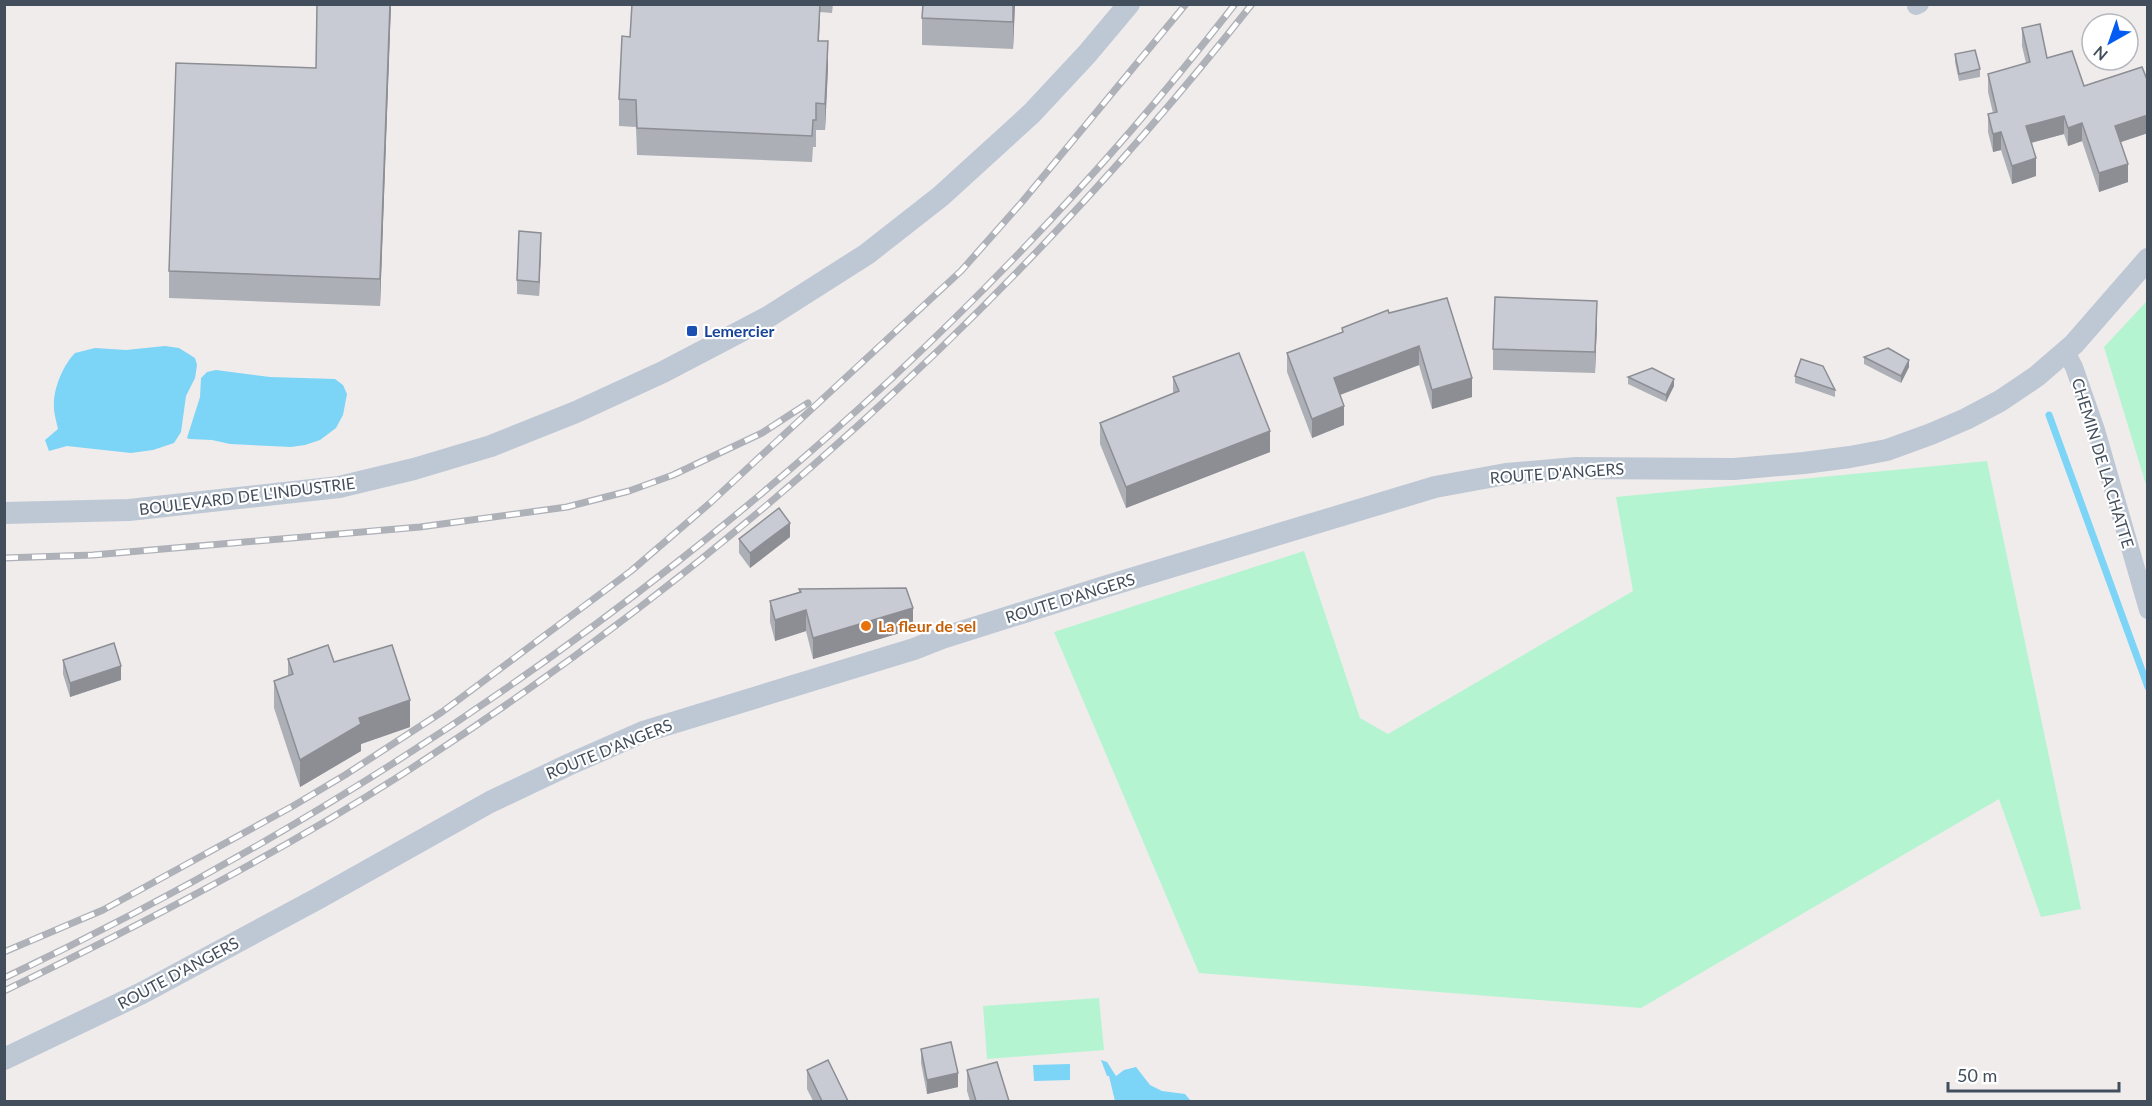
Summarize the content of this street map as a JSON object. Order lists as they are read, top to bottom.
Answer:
{
  "streets": {
    "street": ["CHEMIN DE LA CHATTE", "ROUTE D'ANGERS", "BOULEVARD DE L'INDUSTRIE"]
  },
  "crossings": [
    ["CHEMIN DE LA CHATTE", "ROUTE D'ANGERS"]
  ],
  "places": {
    "transit": ["Lemercier"],
    "other": ["La fleur de sel"]
  },
  "scale_bar": "50 m",
  "north": "bottom left"
}
